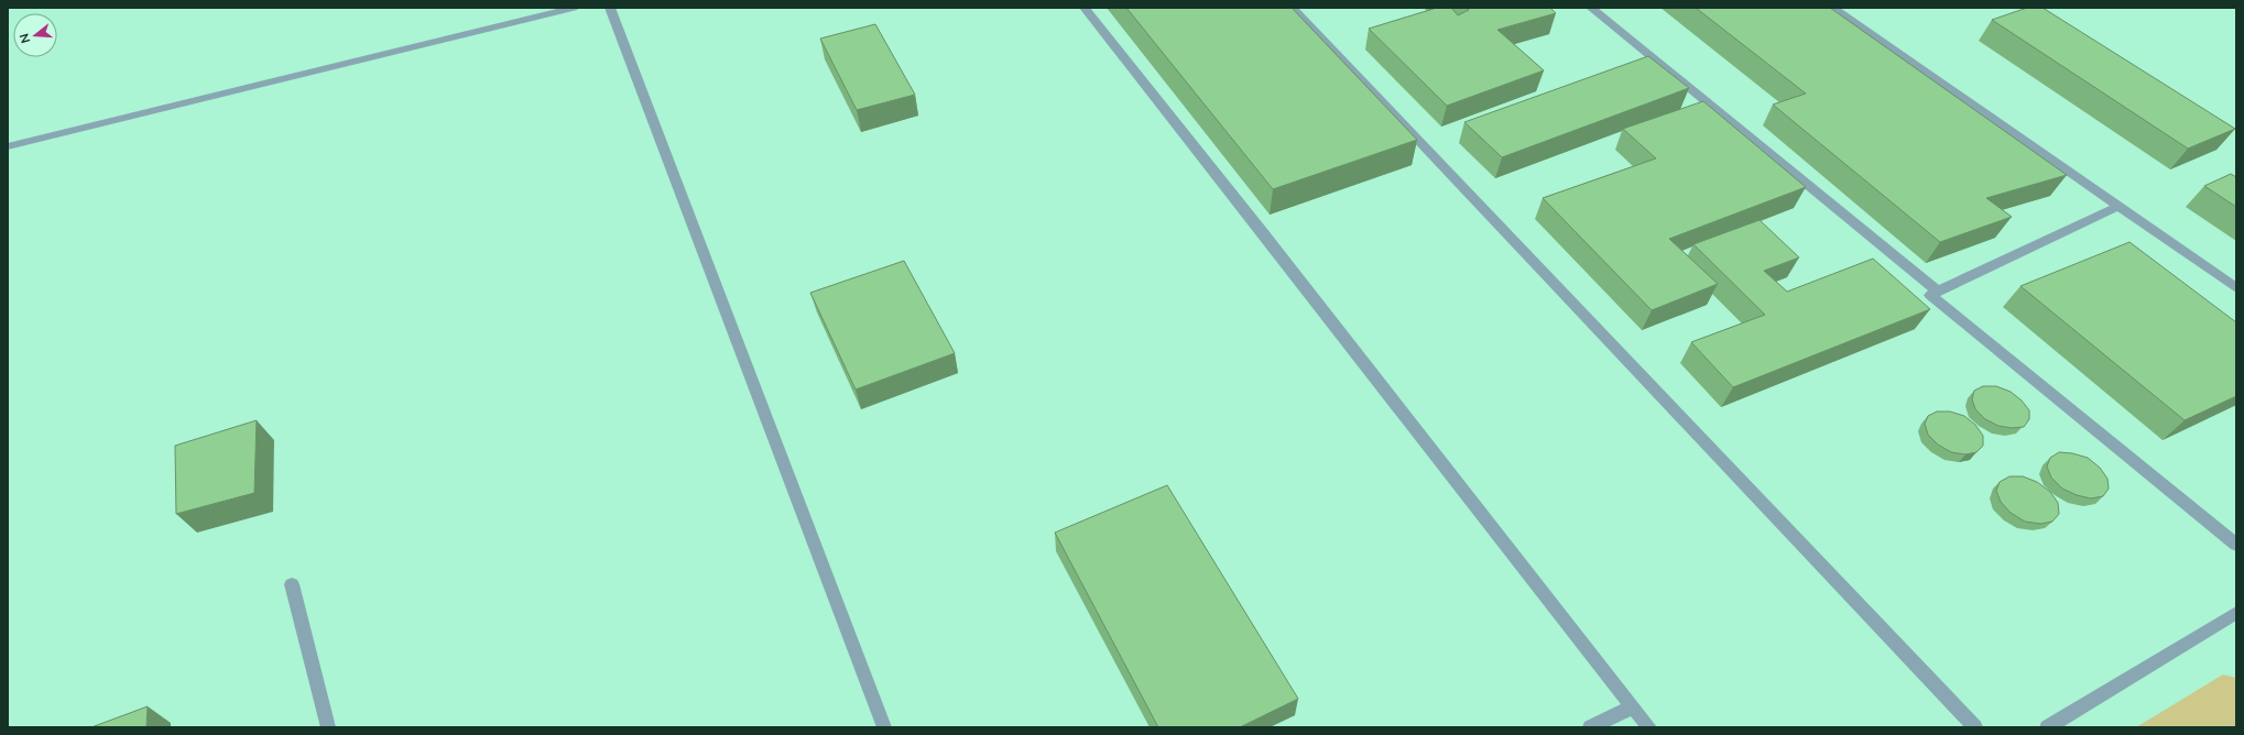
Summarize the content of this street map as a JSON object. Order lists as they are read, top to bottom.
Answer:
{
  "north": "left"
}
